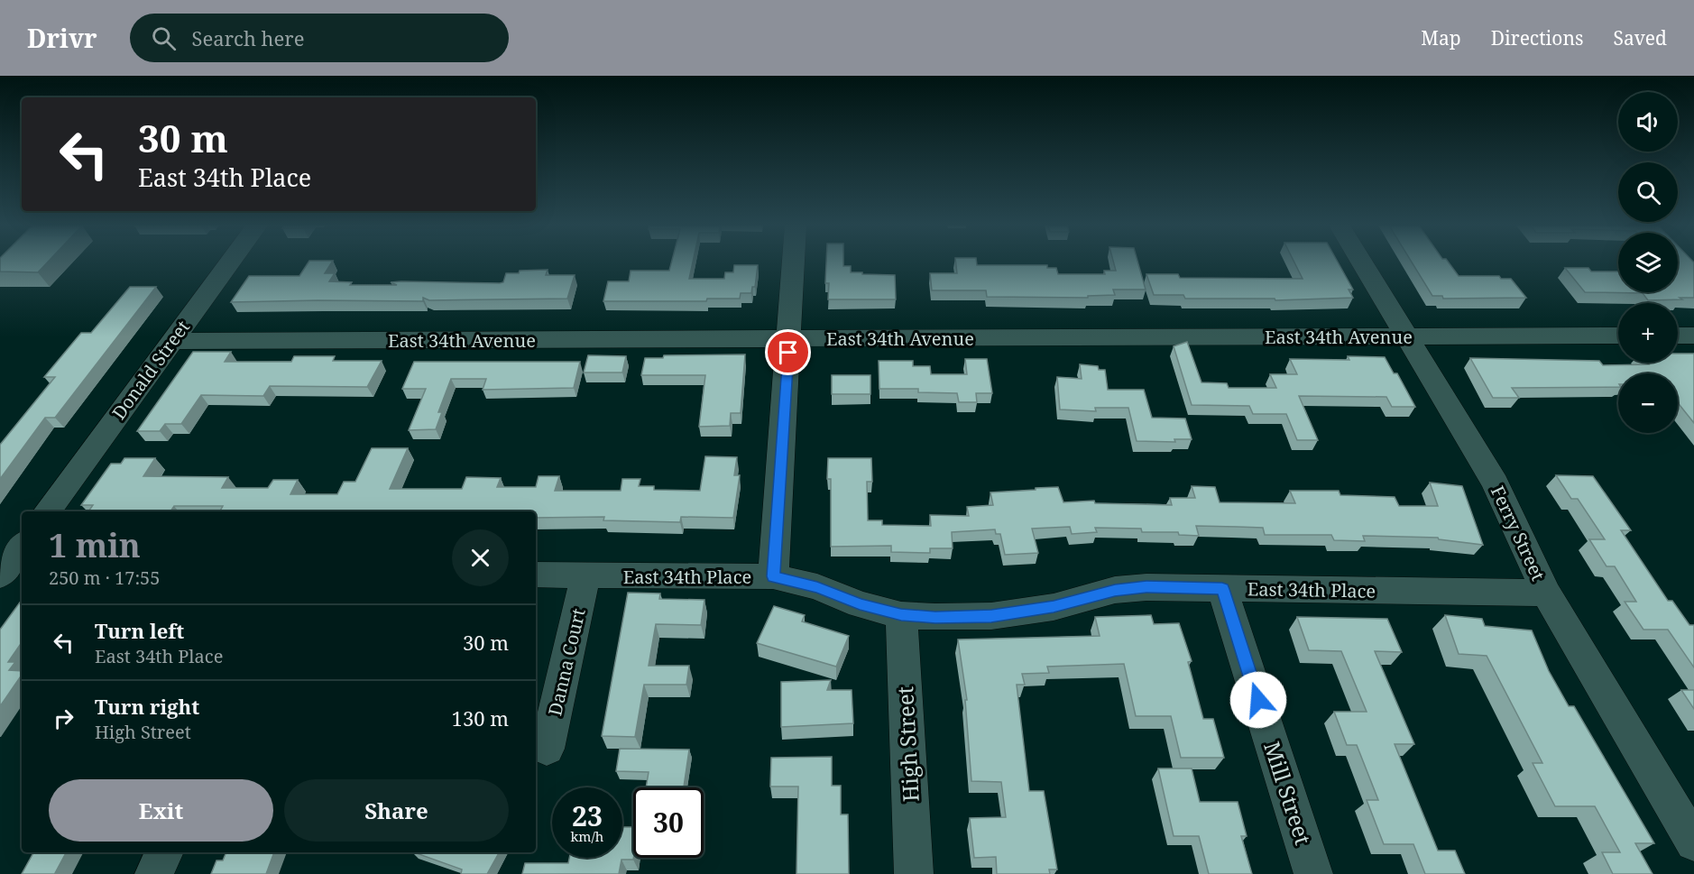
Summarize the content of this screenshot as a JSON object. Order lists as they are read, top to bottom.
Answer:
{
  "streets": {
    "street": [
      "East 34th Avenue",
      "Donald Street",
      "Ferry Street",
      "East 34th Place",
      "Danna Court",
      "High Street",
      "Mill Street"
    ]
  },
  "crossings": [
    ["East 34th Avenue", "Donald Street"],
    ["East 34th Avenue", "Ferry Street"],
    ["Ferry Street", "East 34th Place"],
    ["East 34th Place", "Danna Court"],
    ["East 34th Place", "High Street"],
    ["East 34th Place", "Mill Street"]
  ],
  "page": {
    "header": "Drivr",
    "search": "Search here",
    "nav": ["Map", "Directions", "Saved"],
    "map_buttons": ["+", "−"],
    "turn": ["30 m", "East 34th Place"],
    "heading": ["1 min", "250 m · 17:55"],
    "list": [
      {
        "name": "Turn left",
        "note": "East 34th Place",
        "value": "30 m"
      },
      {
        "name": "Turn right",
        "note": "High Street",
        "value": "130 m"
      }
    ],
    "buttons": ["Exit", "Share"],
    "speed": "23 km/h",
    "limit": "30"
  }
}
